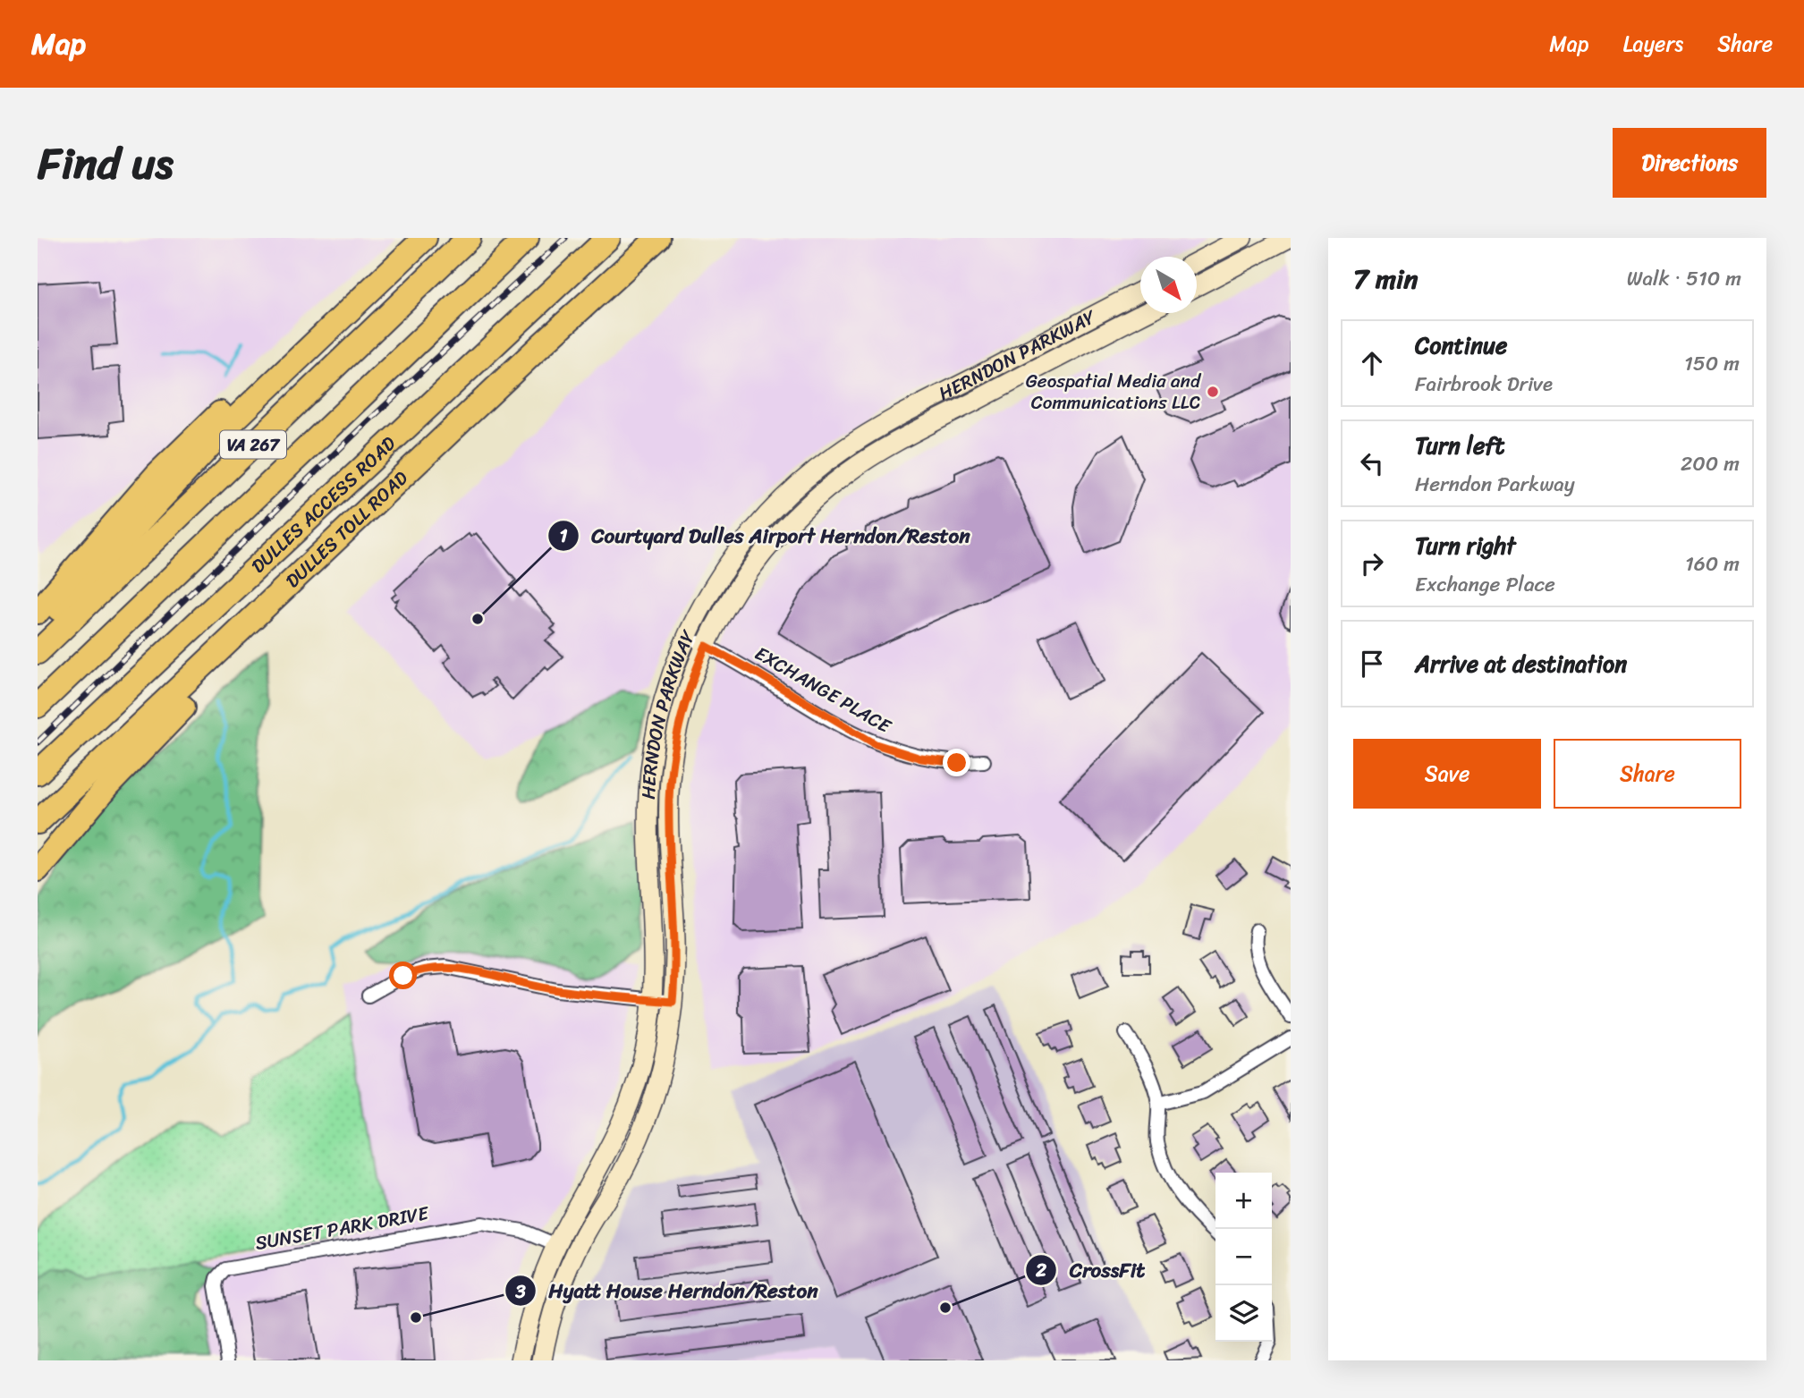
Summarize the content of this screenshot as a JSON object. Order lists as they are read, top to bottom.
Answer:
{
  "streets": {
    "highway": ["VA 267", "DULLES ACCESS ROAD", "DULLES TOLL ROAD"],
    "main road": ["HERNDON PARKWAY"],
    "street": ["EXCHANGE PLACE", "SUNSET PARK DRIVE"]
  },
  "crossings": [
    ["HERNDON PARKWAY", "EXCHANGE PLACE"],
    ["HERNDON PARKWAY", "SUNSET PARK DRIVE"]
  ],
  "places": [
    "Geospatial Media and Communications LLC",
    "Courtyard Dulles Airport Herndon/Reston",
    "CrossFit",
    "Hyatt House Herndon/Reston"
  ],
  "north": "bottom right",
  "page": {
    "header": "Map",
    "nav": ["Map", "Layers", "Share"],
    "title": "Find us",
    "buttons": [
      "Directions",
      ["Save", "Share"]
    ],
    "heading": ["7 min", "Walk · 510 m"],
    "list": [
      ["Continue", "Fairbrook Drive", "150 m"],
      ["Turn left", "Herndon Parkway", "200 m"],
      ["Turn right", "Exchange Place", "160 m"],
      "Arrive at destination"
    ],
    "map_buttons": ["+", "−"]
  }
}
